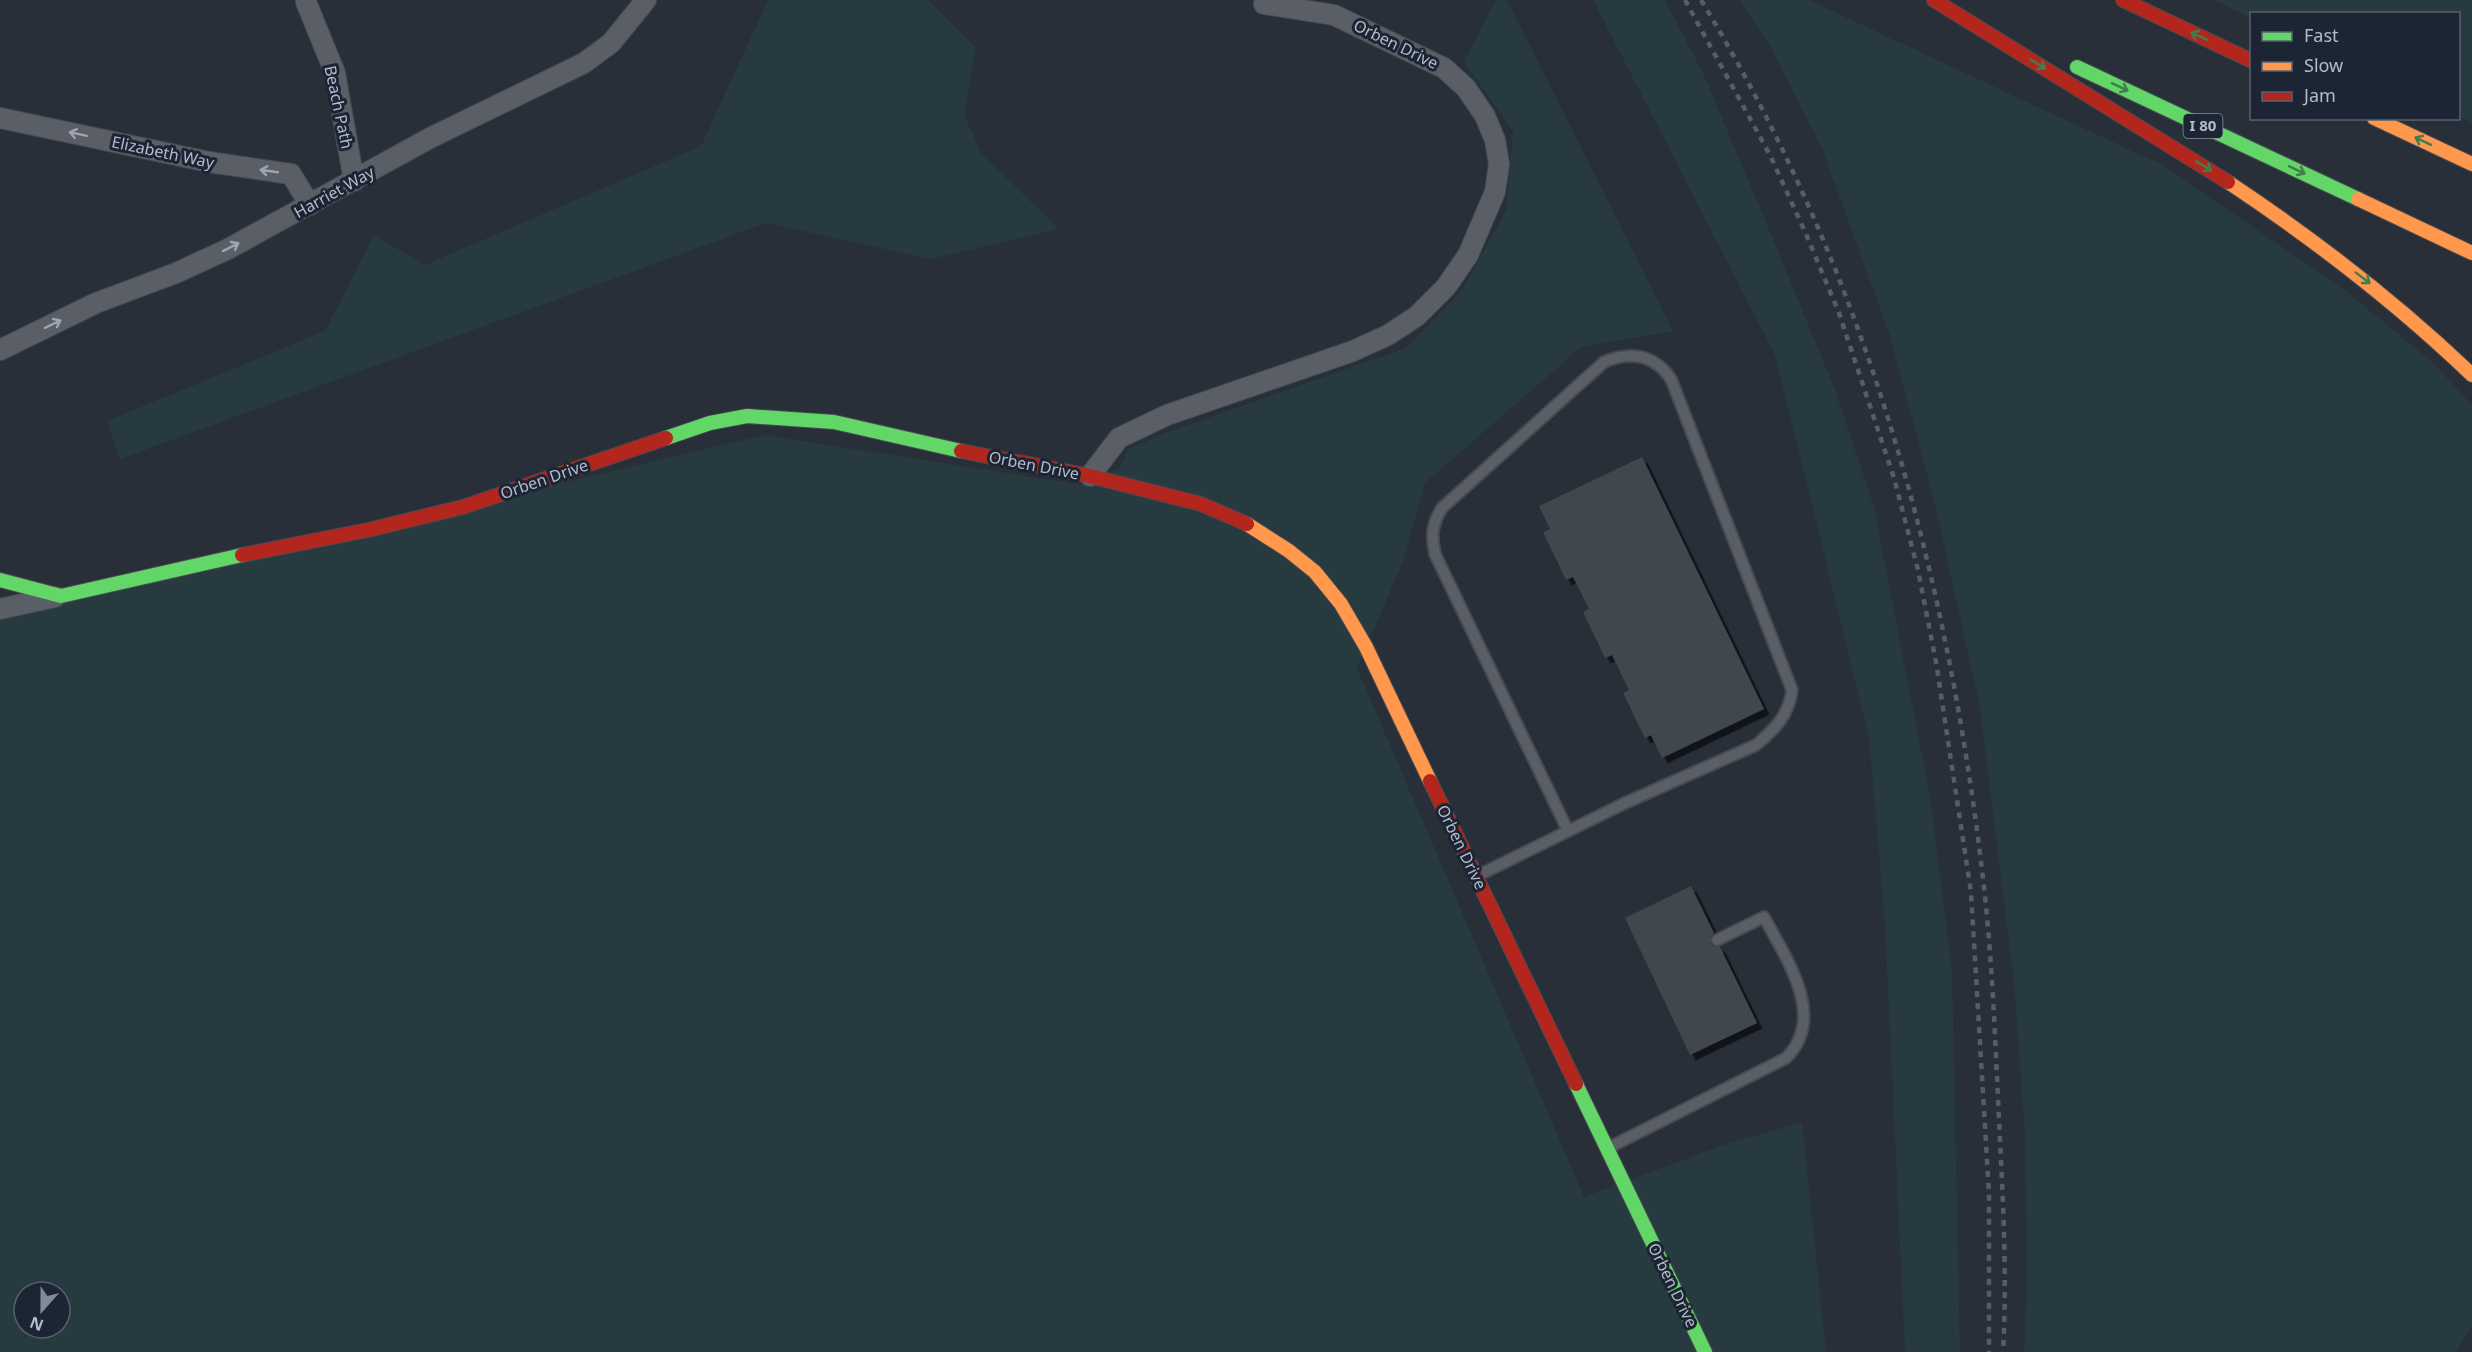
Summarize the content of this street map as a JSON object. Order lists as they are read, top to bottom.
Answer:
{
  "streets": {
    "main road": ["Orben Drive", "I 80"],
    "street": ["Beach Path", "Elizabeth Way", "Harriet Way"]
  },
  "crossings": [
    ["Beach Path", "Harriet Way"],
    ["Elizabeth Way", "Harriet Way"]
  ],
  "one_way": ["Elizabeth Way", "Harriet Way"],
  "legend": ["Fast", "Slow", "Jam"],
  "north": "bottom"
}
